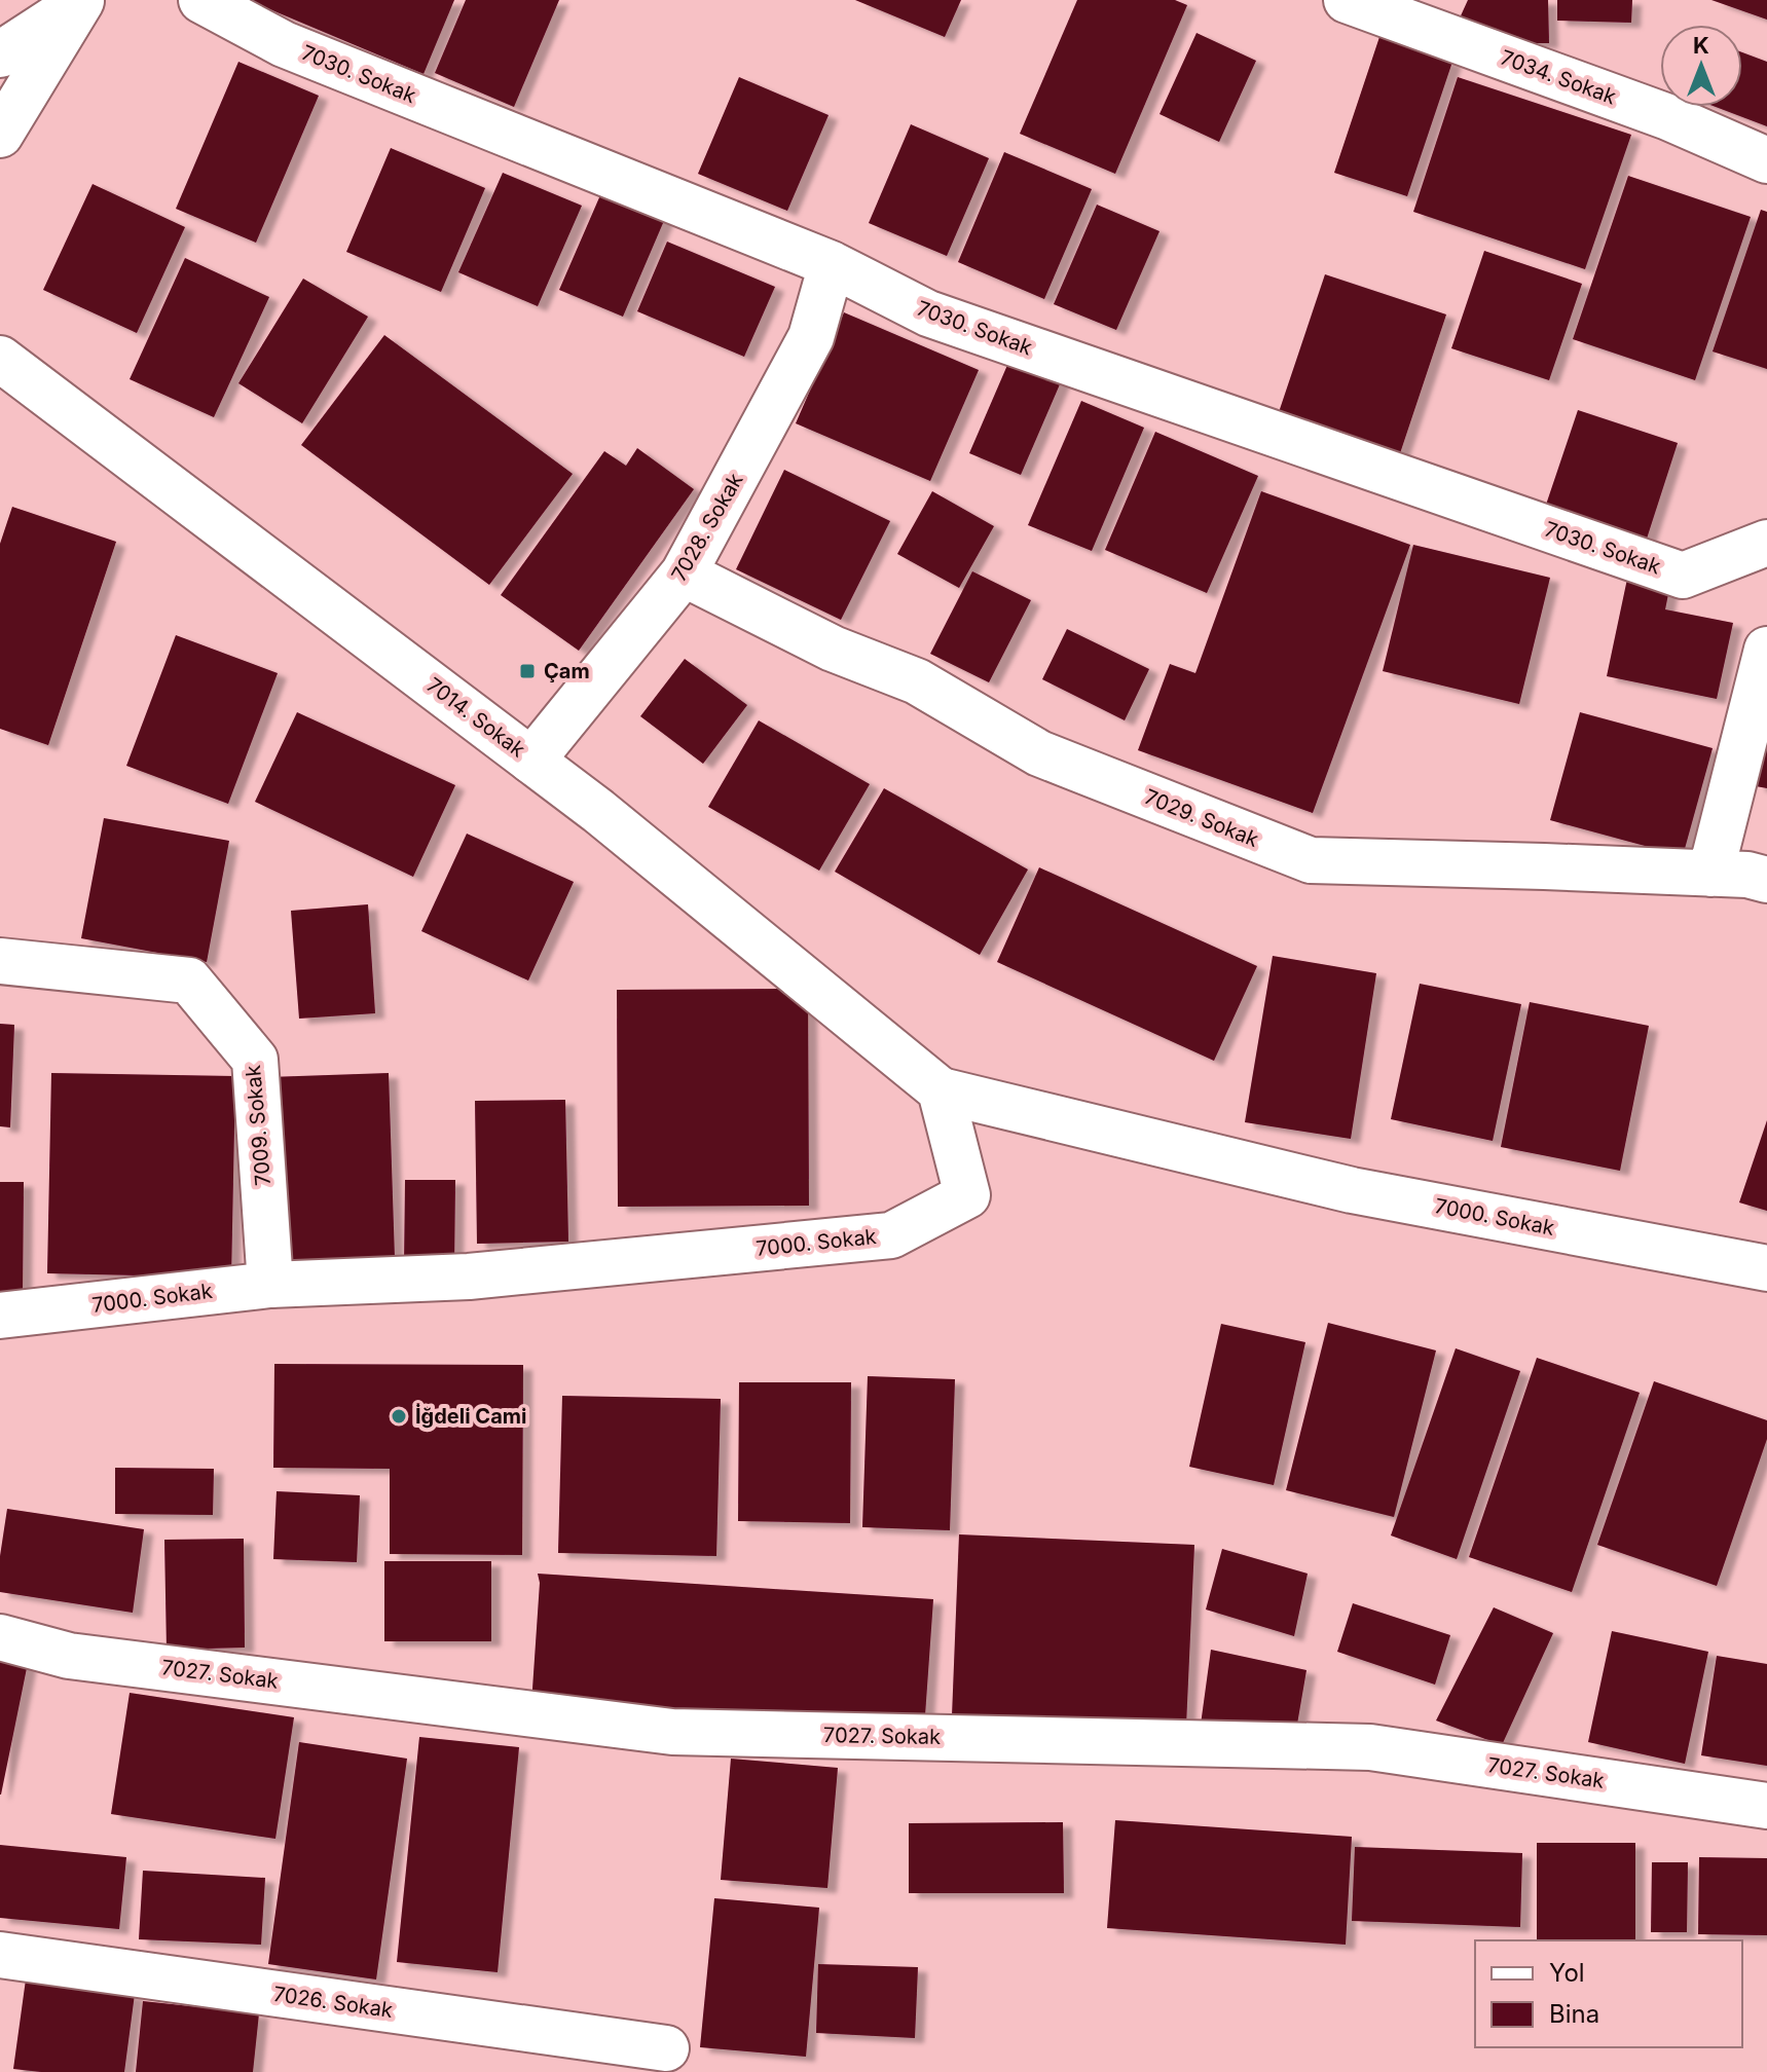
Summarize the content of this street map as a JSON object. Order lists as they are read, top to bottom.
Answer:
{
  "streets": {
    "street": [
      "7030. Sokak",
      "7034. Sokak",
      "7028. Sokak",
      "7014. Sokak",
      "7029. Sokak",
      "7009. Sokak",
      "7000. Sokak",
      "7027. Sokak",
      "7026. Sokak"
    ]
  },
  "crossings": [
    ["7030. Sokak", "7028. Sokak"],
    ["7028. Sokak", "7014. Sokak"],
    ["7028. Sokak", "7029. Sokak"],
    ["7014. Sokak", "7000. Sokak"],
    ["7009. Sokak", "7000. Sokak"]
  ],
  "places": {
    "transit": ["Çam"],
    "other": ["İğdeli Cami"]
  },
  "legend": ["Yol", "Bina"],
  "north": "top"
}
